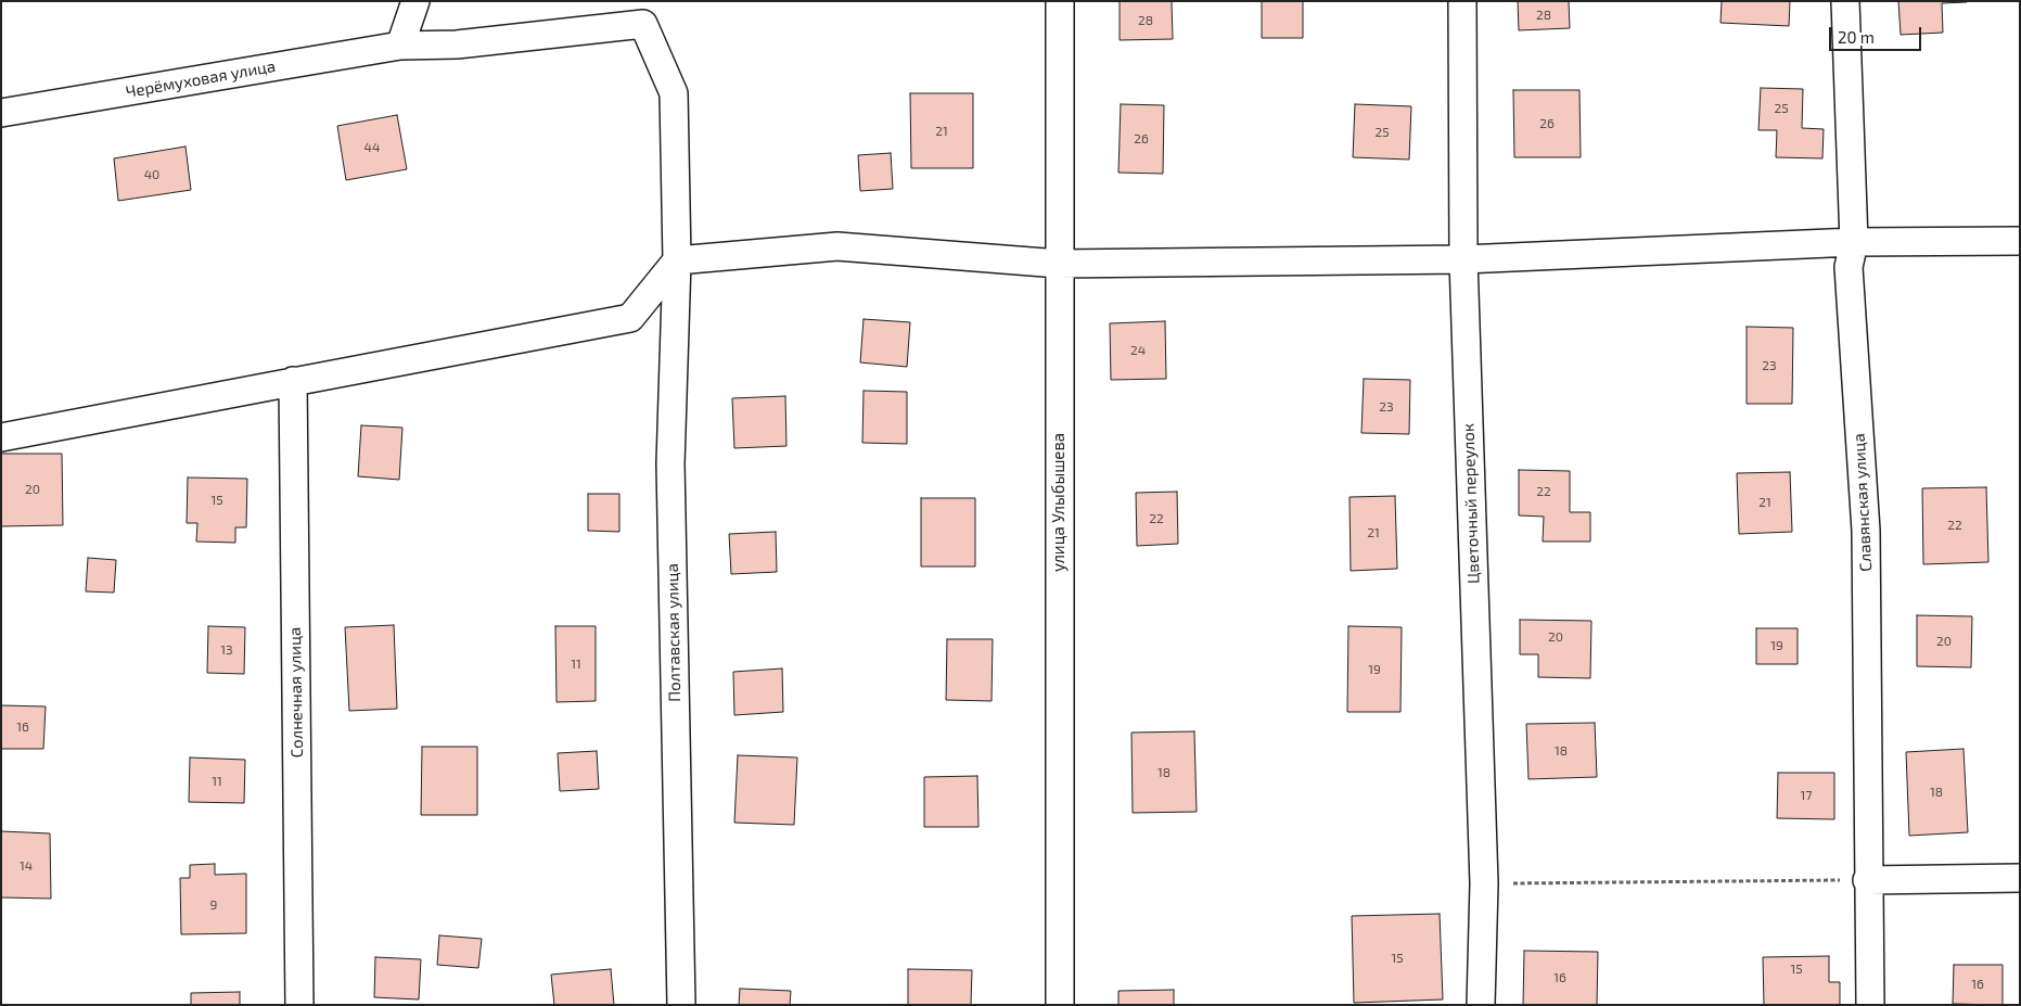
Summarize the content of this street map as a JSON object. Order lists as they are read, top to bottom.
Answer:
{
  "streets": {
    "street": [
      "Черёмуховая улица",
      "улица Улыбышева",
      "Славянская улица",
      "Цветочный переулок",
      "Полтавская улица",
      "Солнечная улица"
    ]
  },
  "crossings": [
    ["Черёмуховая улица", "Полтавская улица"]
  ],
  "house_numbers": [
    "28",
    "28",
    "25",
    "26",
    "21",
    "25",
    "26",
    "44",
    "40",
    "24",
    "23",
    "23",
    "20",
    "22",
    "15",
    "21",
    "22",
    "22",
    "21",
    "20",
    "20",
    "19",
    "13",
    "11",
    "19",
    "16",
    "18",
    "18",
    "11",
    "18",
    "17",
    "14",
    "9",
    "15",
    "15",
    "16",
    "16"
  ],
  "scale_bar": "20 m"
}
